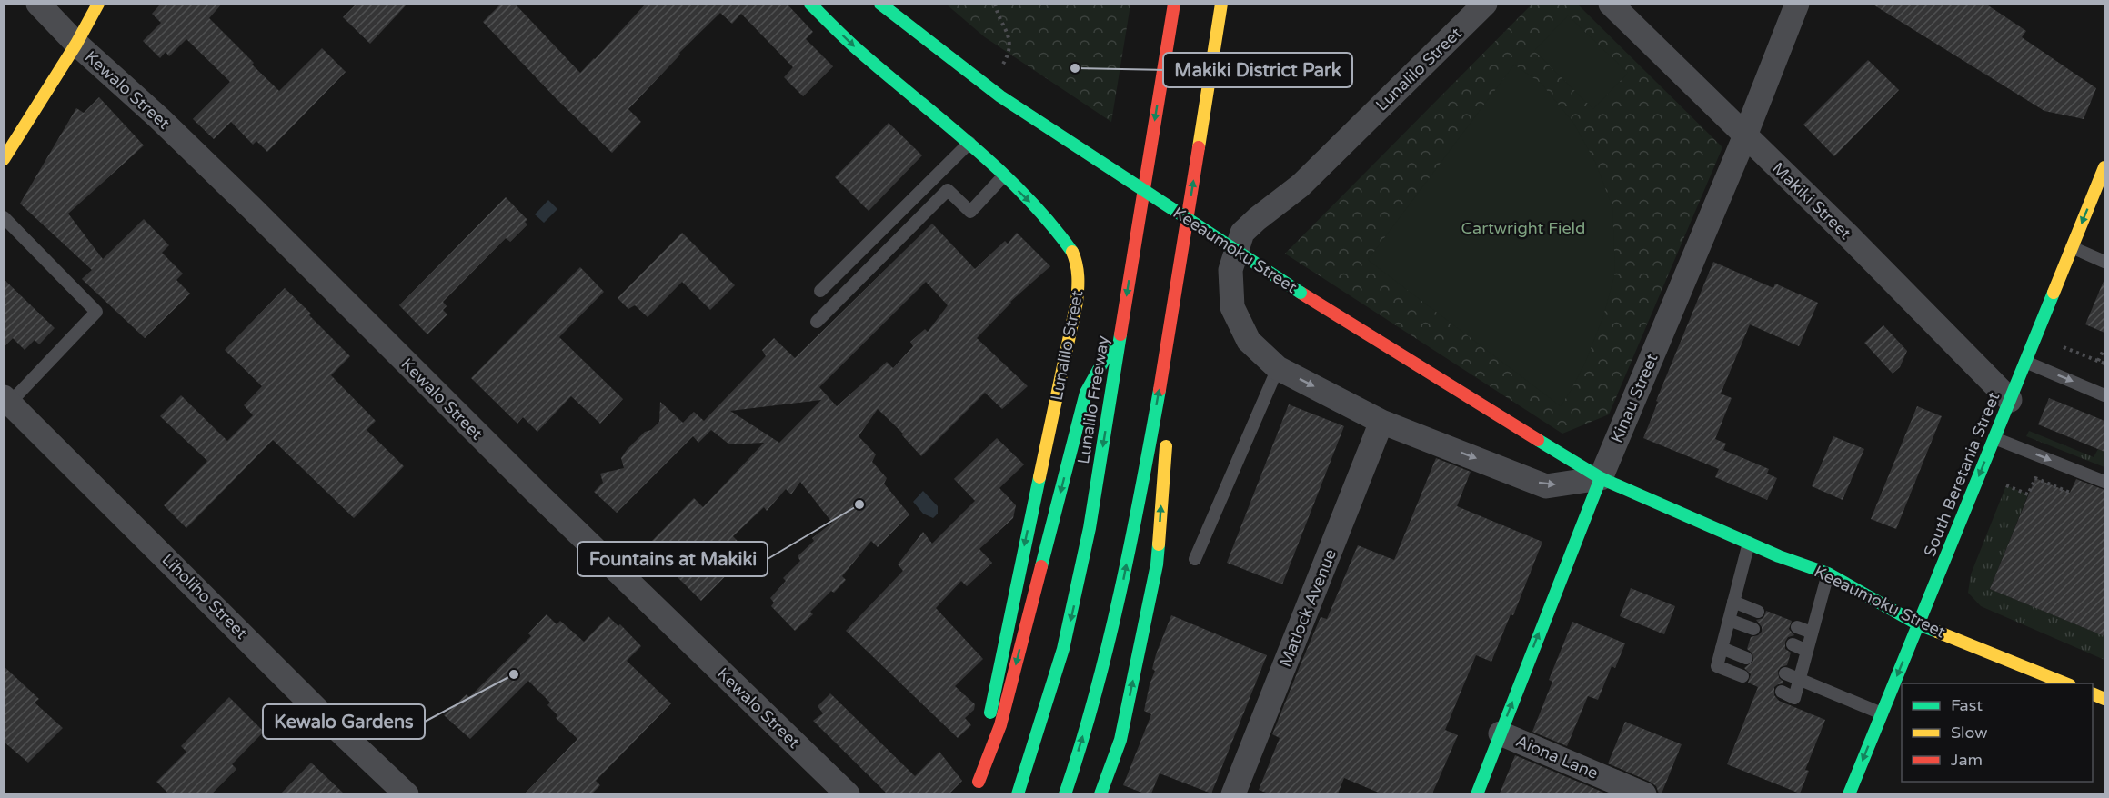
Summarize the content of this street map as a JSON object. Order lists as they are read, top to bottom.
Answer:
{
  "streets": {
    "main road": [
      "Lunalilo Street",
      "Keeaumoku Street",
      "Kinau Street",
      "Lunalilo Freeway",
      "South Beretania Street"
    ],
    "street": [
      "Kewalo Street",
      "Makiki Street",
      "Liholiho Street",
      "Matlock Avenue",
      "Aiona Lane"
    ]
  },
  "crossings": [
    ["Makiki Street", "Kinau Street"],
    ["Makiki Street", "South Beretania Street"],
    ["Keeaumoku Street", "Kinau Street"],
    ["Keeaumoku Street", "South Beretania Street"],
    ["Kinau Street", "Aiona Lane"]
  ],
  "one_way": ["South Beretania Street"],
  "parks": ["Cartwright Field"],
  "places": ["Makiki District Park", "Fountains at Makiki", "Kewalo Gardens"],
  "legend": ["Fast", "Slow", "Jam"]
}
